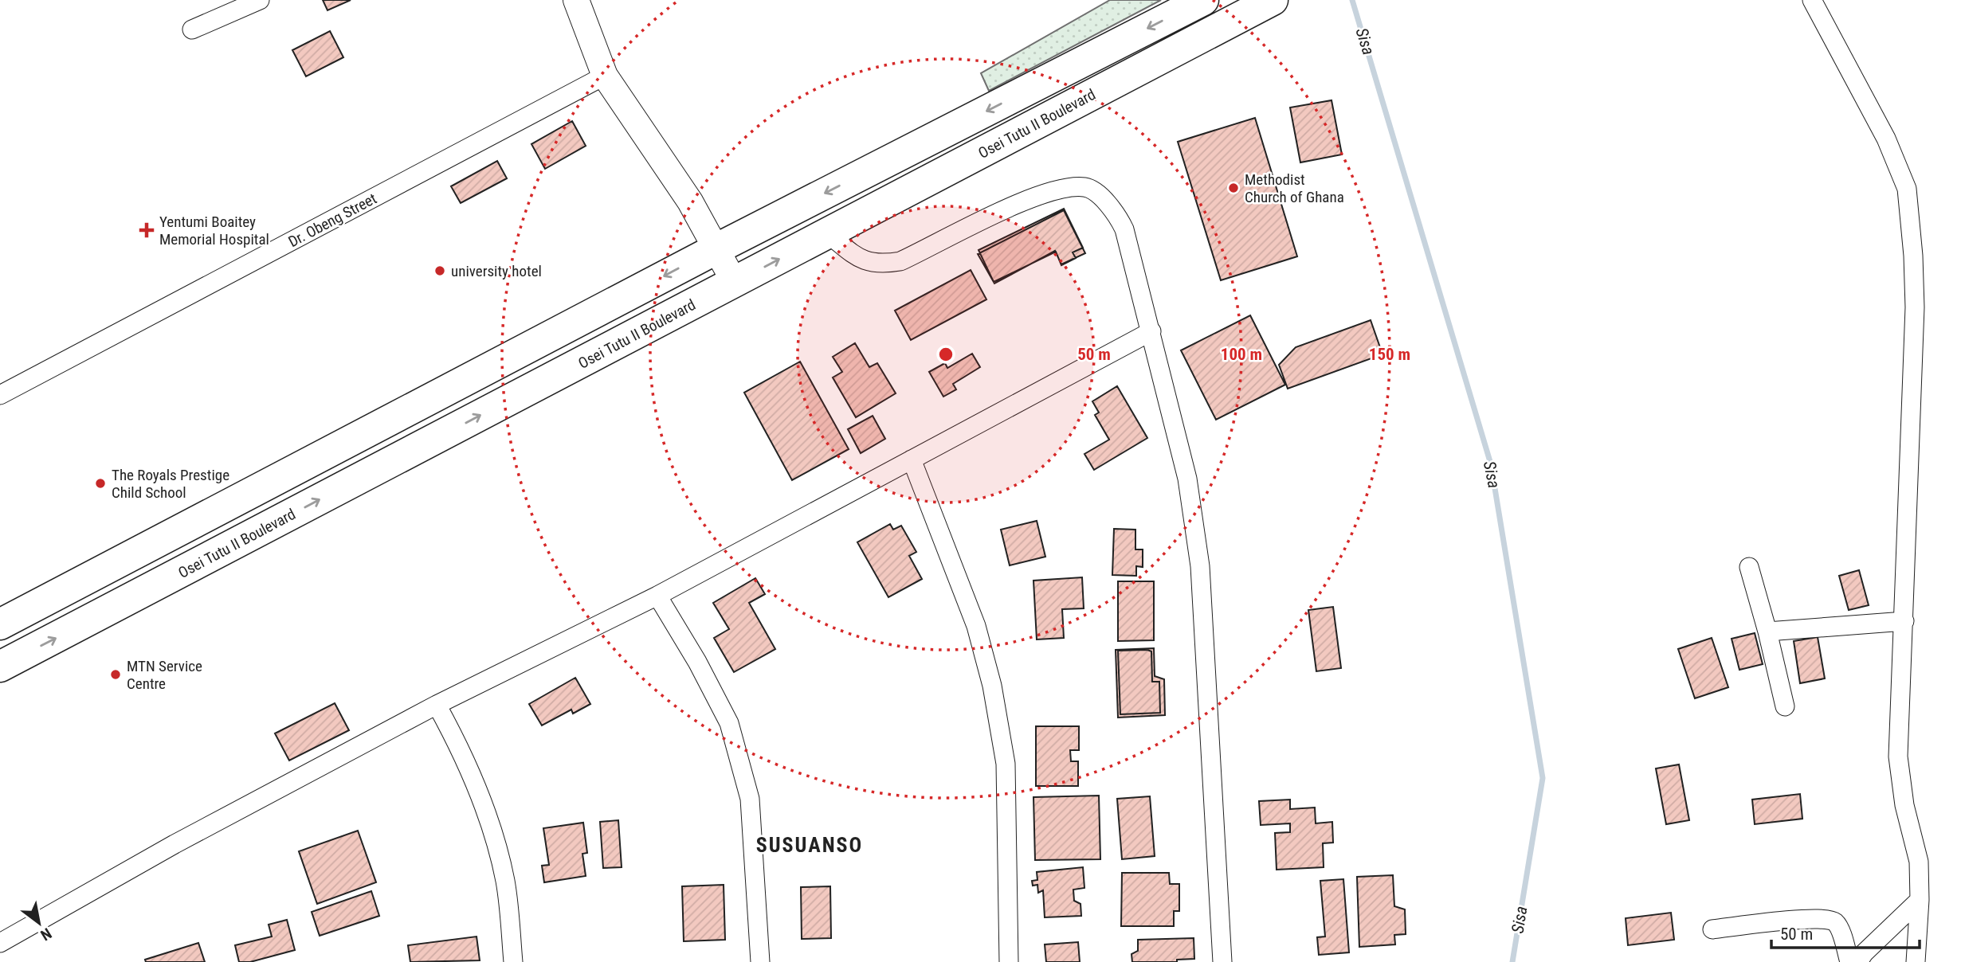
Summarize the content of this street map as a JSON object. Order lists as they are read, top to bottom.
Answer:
{
  "streets": {
    "highway": ["Osei Tutu II Boulevard"],
    "street": ["Dr. Obeng Street"]
  },
  "districts": ["SUSUANSO"],
  "water": ["Sisa"],
  "places": {
    "other": [
      "Methodist Church of Ghana",
      "university hotel",
      "The Royals Prestige Child School",
      "MTN Service Centre"
    ],
    "health": ["Yentumi Boaitey Memorial Hospital"]
  },
  "scale_bar": "50 m",
  "north": "bottom right",
  "rings": ["50 m", "100 m", "150 m"]
}
